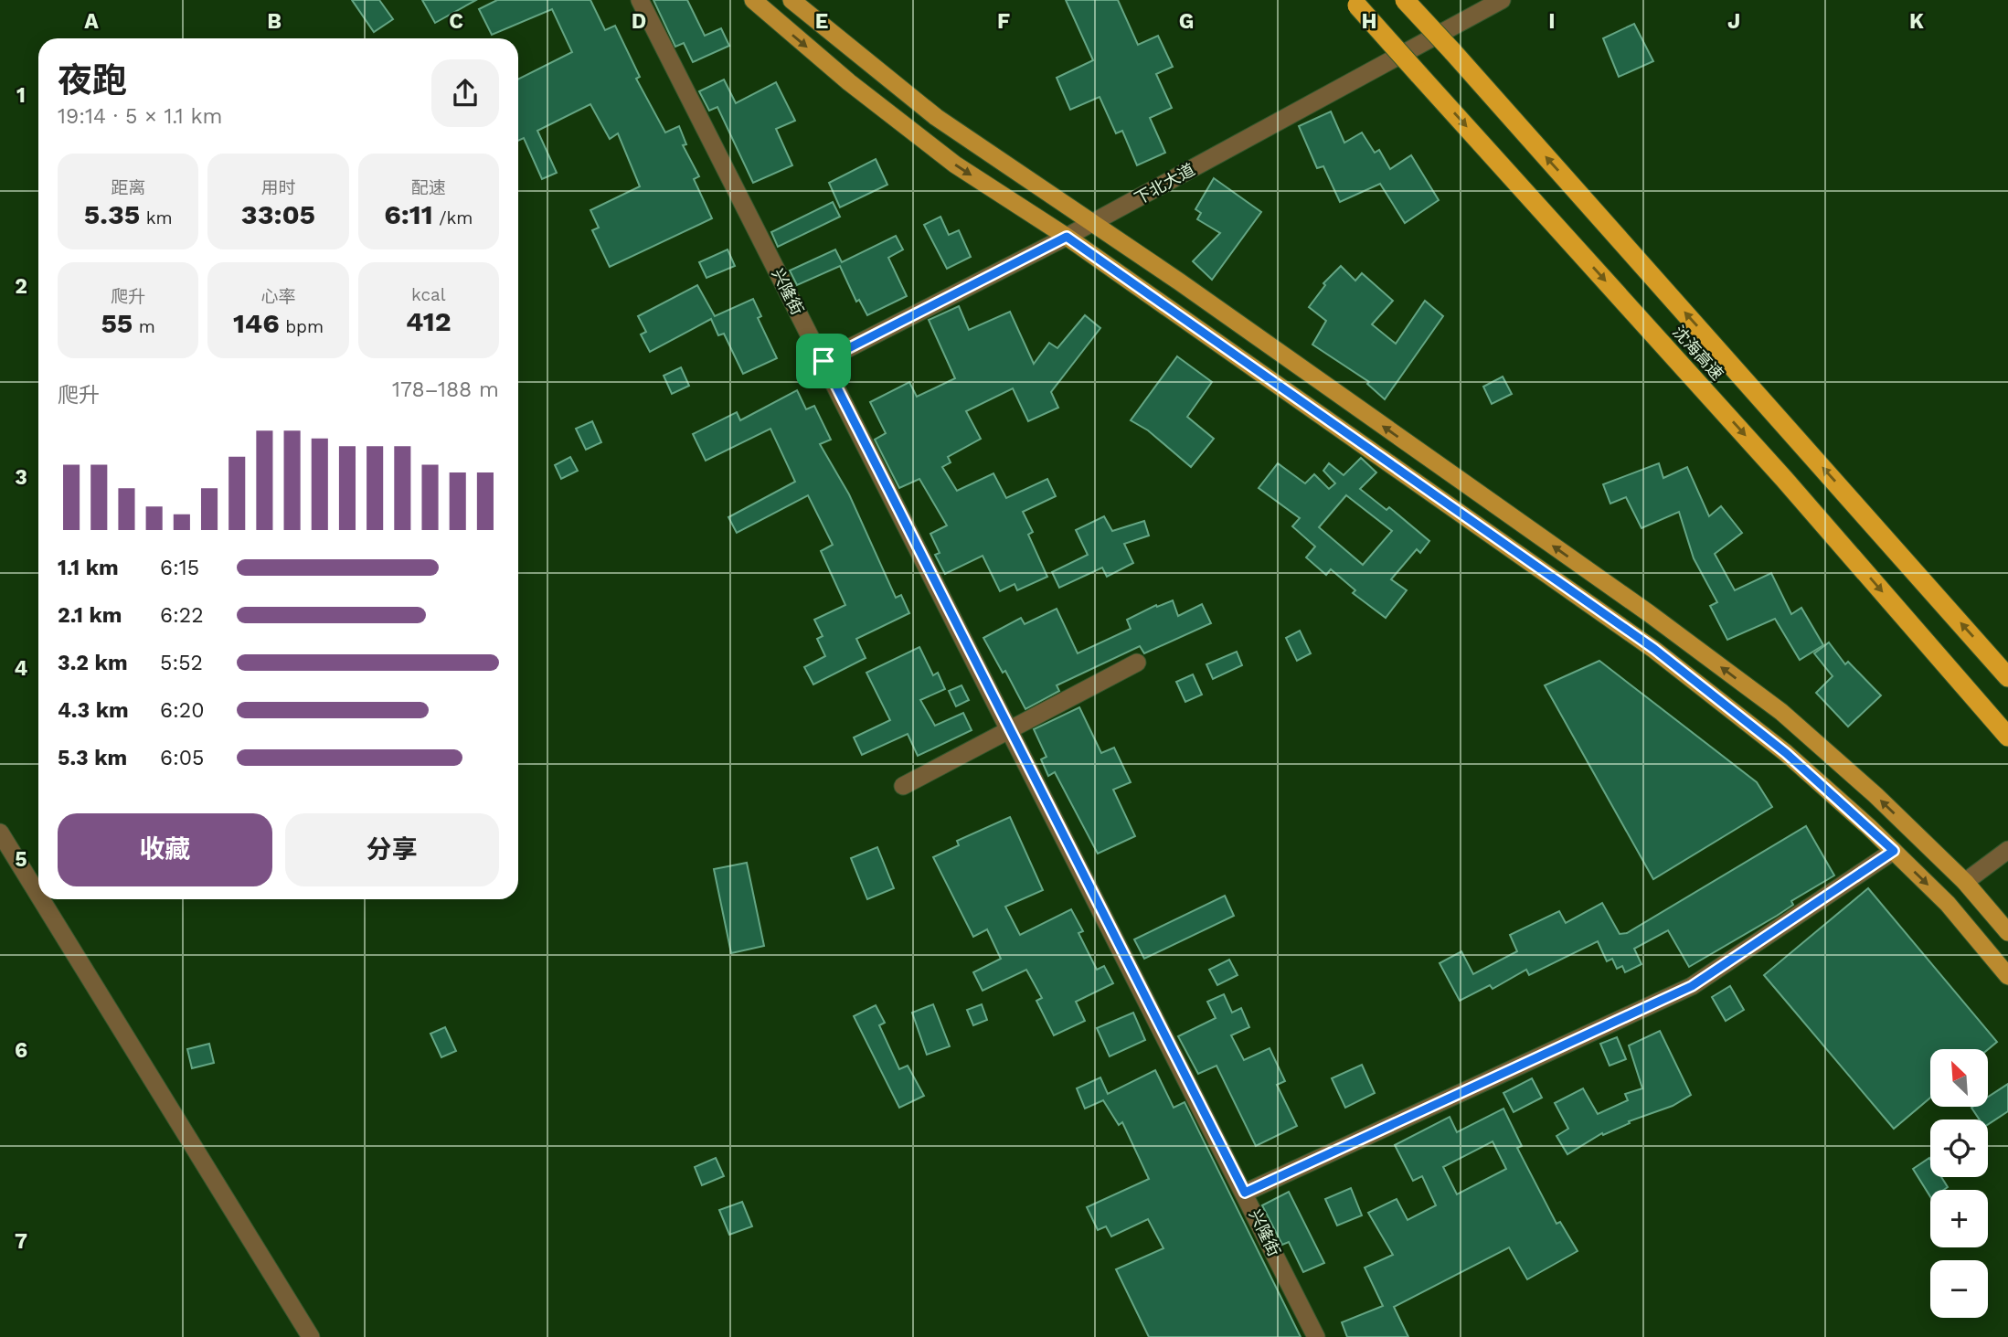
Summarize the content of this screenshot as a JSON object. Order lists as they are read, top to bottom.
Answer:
{
  "streets": {
    "highway": ["沈海高速"],
    "street": ["下北大道", "兴隆街"]
  },
  "crossings": [
    ["下北大道", "兴隆街"]
  ],
  "north": "top left",
  "page": {
    "heading": ["夜跑", "19:14 · 5 × 1.1 km"],
    "stats": [
      ["距离", "5.35 km"],
      ["用时", "33:05"],
      ["配速", "6:11 /km"],
      ["爬升", "55 m"],
      ["心率", "146 bpm"],
      ["kcal", "412"]
    ],
    "chart": ["爬升", "178–188 m"],
    "list": [
      {
        "name": "1.1 km",
        "note": "6:15"
      },
      {
        "name": "2.1 km",
        "note": "6:22"
      },
      {
        "name": "3.2 km",
        "note": "5:52"
      },
      {
        "name": "4.3 km",
        "note": "6:20"
      },
      {
        "name": "5.3 km",
        "note": "6:05"
      }
    ],
    "buttons": ["收藏", "分享"],
    "map_buttons": ["+", "−"]
  },
  "grid": {
    "columns": [
      "A",
      "B",
      "C",
      "D",
      "E",
      "F",
      "G",
      "H",
      "I",
      "J",
      "K"
    ],
    "rows": [
      "1",
      "2",
      "3",
      "4",
      "5",
      "6",
      "7"
    ]
  }
}
